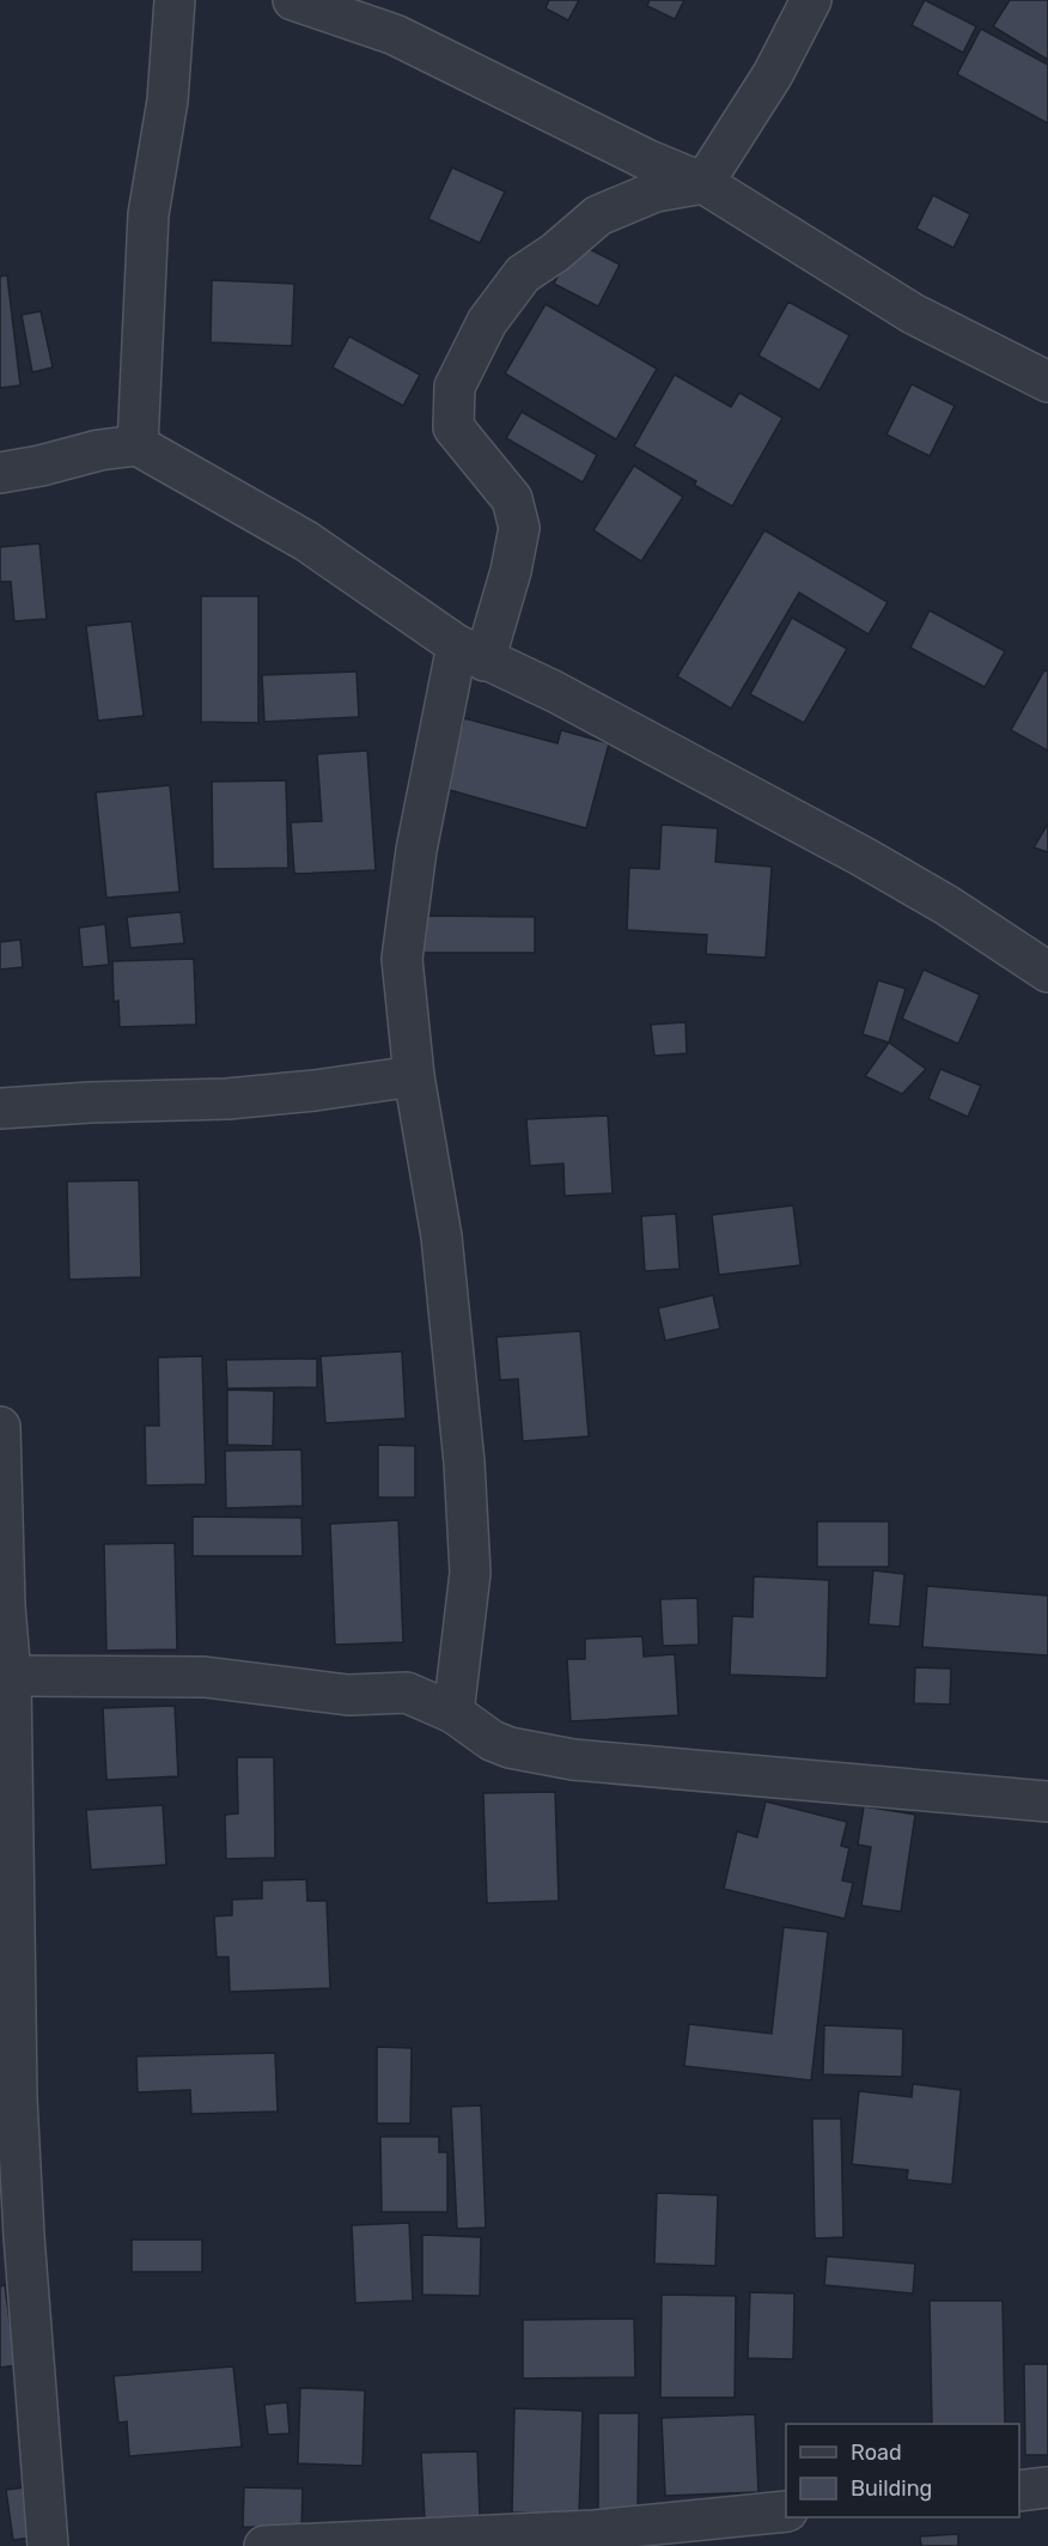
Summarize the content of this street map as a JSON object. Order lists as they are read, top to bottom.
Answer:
{
  "legend": ["Road", "Building"]
}
